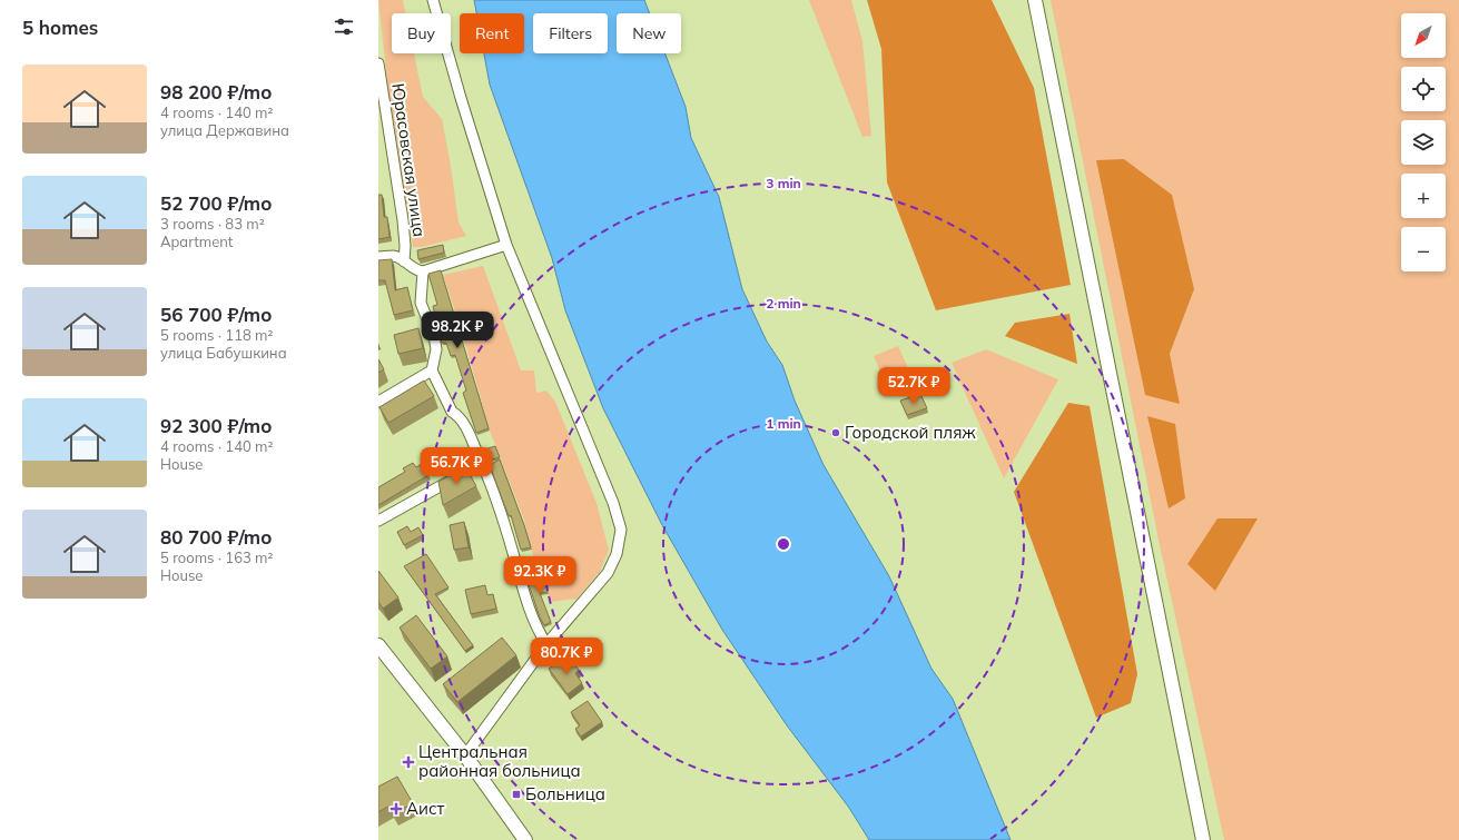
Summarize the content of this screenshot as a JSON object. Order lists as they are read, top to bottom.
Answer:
{
  "streets": {
    "street": ["Юрасовская улица"]
  },
  "places": {
    "other": ["Городской пляж"],
    "health": ["Центральная районная больница", "Аист"],
    "transit": ["Больница"]
  },
  "north": "bottom left",
  "page": {
    "heading": "5 homes",
    "map_buttons": ["+", "−"],
    "chip": [
      "Buy",
      "Rent",
      "Filters",
      "New"
    ],
    "list": [
      {
        "name": "98 200 ₽/mo",
        "note": "4 rooms · 140 m² · улица Державина"
      },
      {
        "name": "52 700 ₽/mo",
        "note": "3 rooms · 83 m² · Apartment"
      },
      {
        "name": "56 700 ₽/mo",
        "note": "5 rooms · 118 m² · улица Бабушкина"
      },
      {
        "name": "92 300 ₽/mo",
        "note": "4 rooms · 140 m² · House"
      },
      {
        "name": "80 700 ₽/mo",
        "note": "5 rooms · 163 m² · House"
      }
    ],
    "price": [
      "98.2K ₽",
      "52.7K ₽",
      "56.7K ₽",
      "92.3K ₽",
      "80.7K ₽"
    ]
  },
  "rings": ["3 min", "2 min", "1 min"]
}
